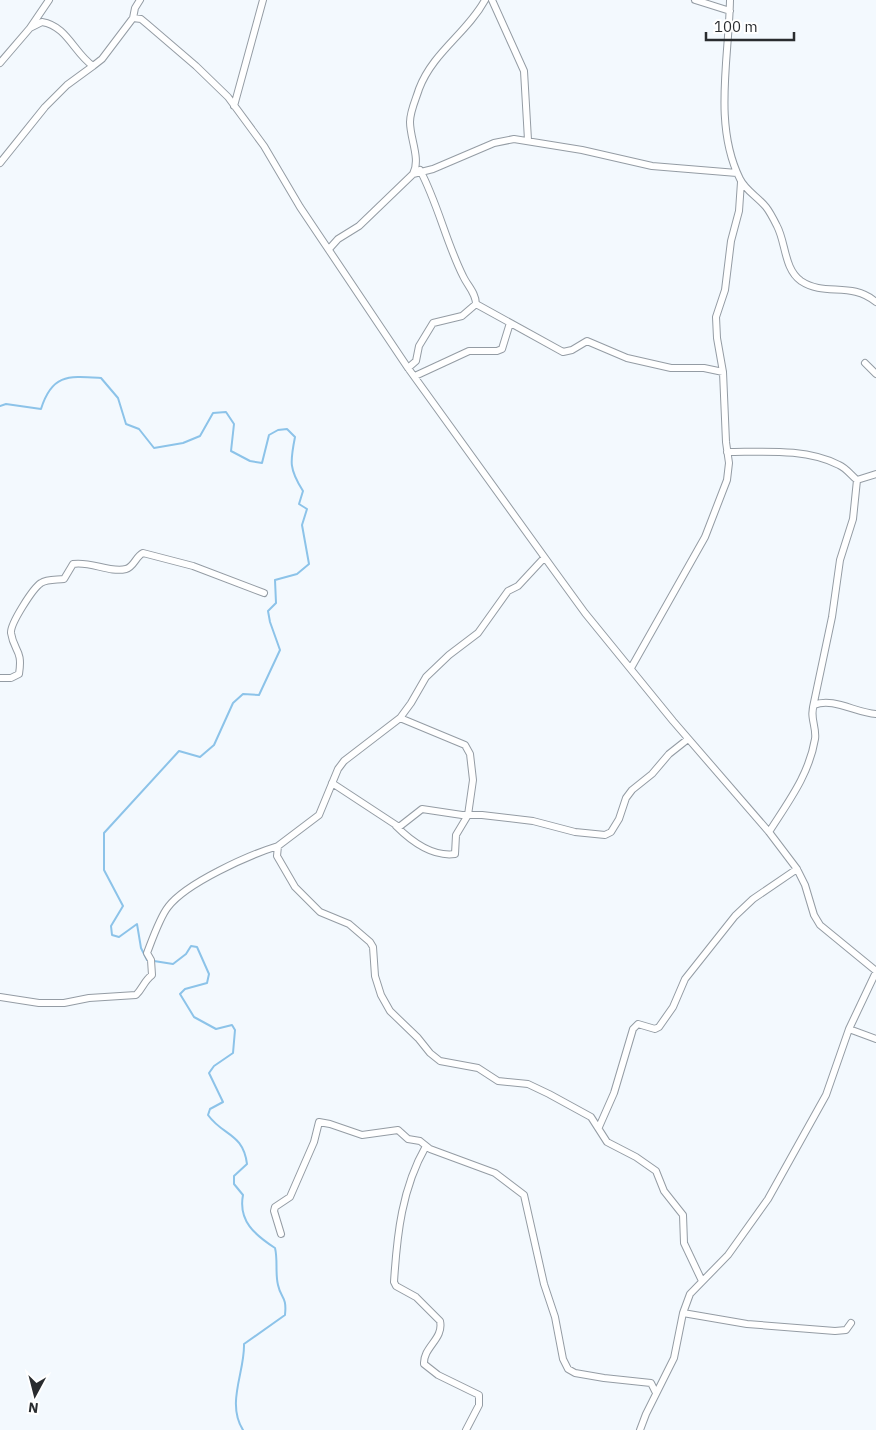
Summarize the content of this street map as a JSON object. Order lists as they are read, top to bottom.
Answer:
{
  "scale_bar": "100 m",
  "north": "bottom"
}
